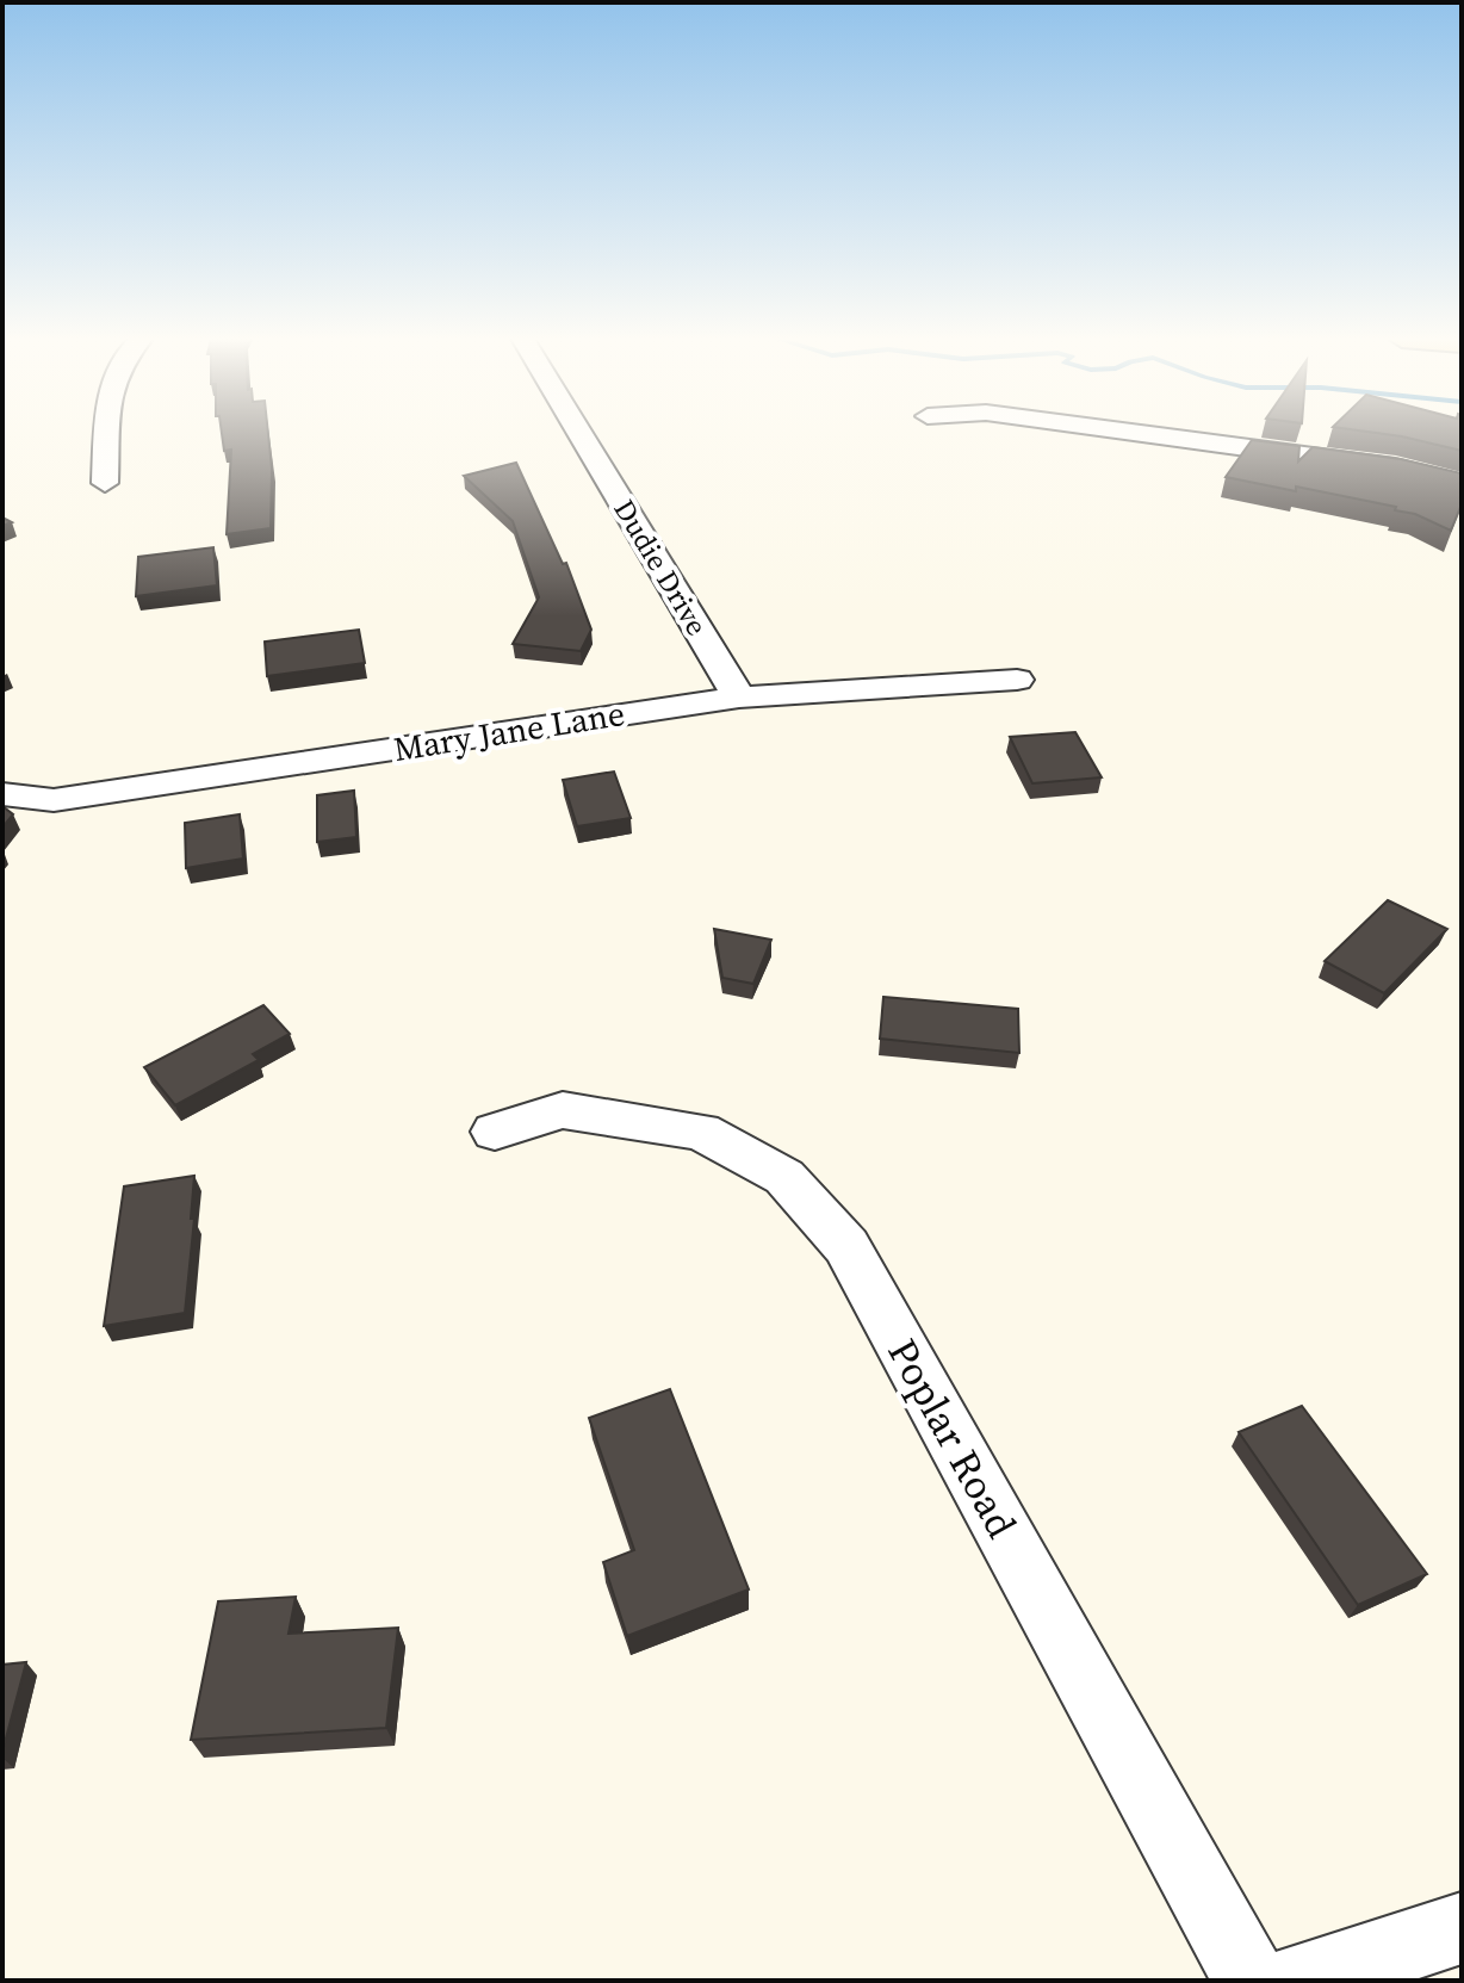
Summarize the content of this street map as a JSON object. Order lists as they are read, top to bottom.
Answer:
{
  "streets": {
    "street": ["Dudie Drive", "Mary Jane Lane", "Poplar Road"]
  },
  "crossings": [
    ["Dudie Drive", "Mary Jane Lane"]
  ]
}
